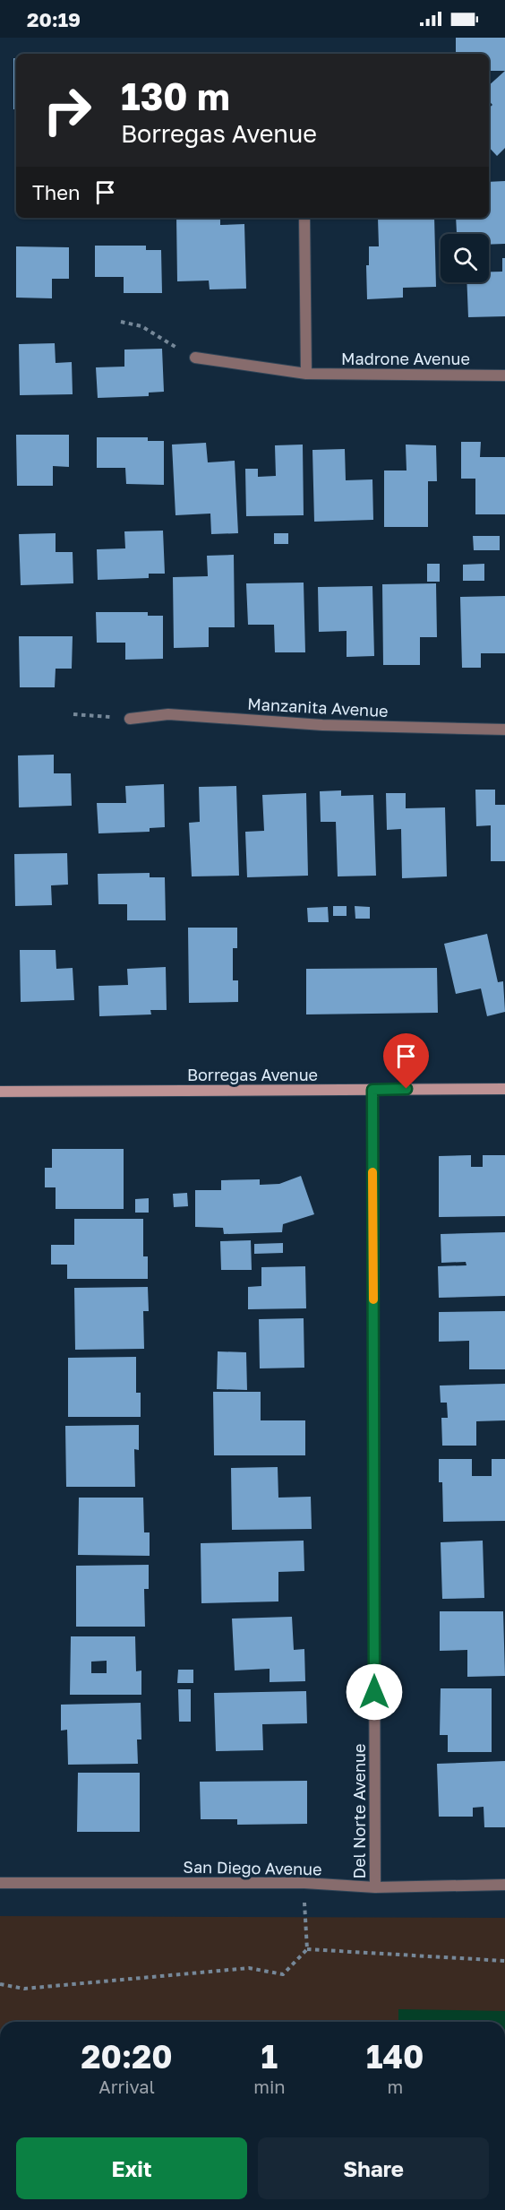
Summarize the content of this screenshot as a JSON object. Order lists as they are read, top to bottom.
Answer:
{
  "streets": {
    "street": [
      "Madrone Avenue",
      "Manzanita Avenue",
      "Borregas Avenue",
      "Del Norte Avenue",
      "San Diego Avenue"
    ]
  },
  "crossings": [
    ["Borregas Avenue", "Del Norte Avenue"],
    ["Del Norte Avenue", "San Diego Avenue"]
  ],
  "page": {
    "status": "20:19",
    "turn": ["130 m", "Borregas Avenue"],
    "then": "Then",
    "eta": [
      "20:20",
      "Arrival",
      "1",
      "min",
      "140",
      "m"
    ],
    "buttons": ["Exit", "Share"]
  }
}
